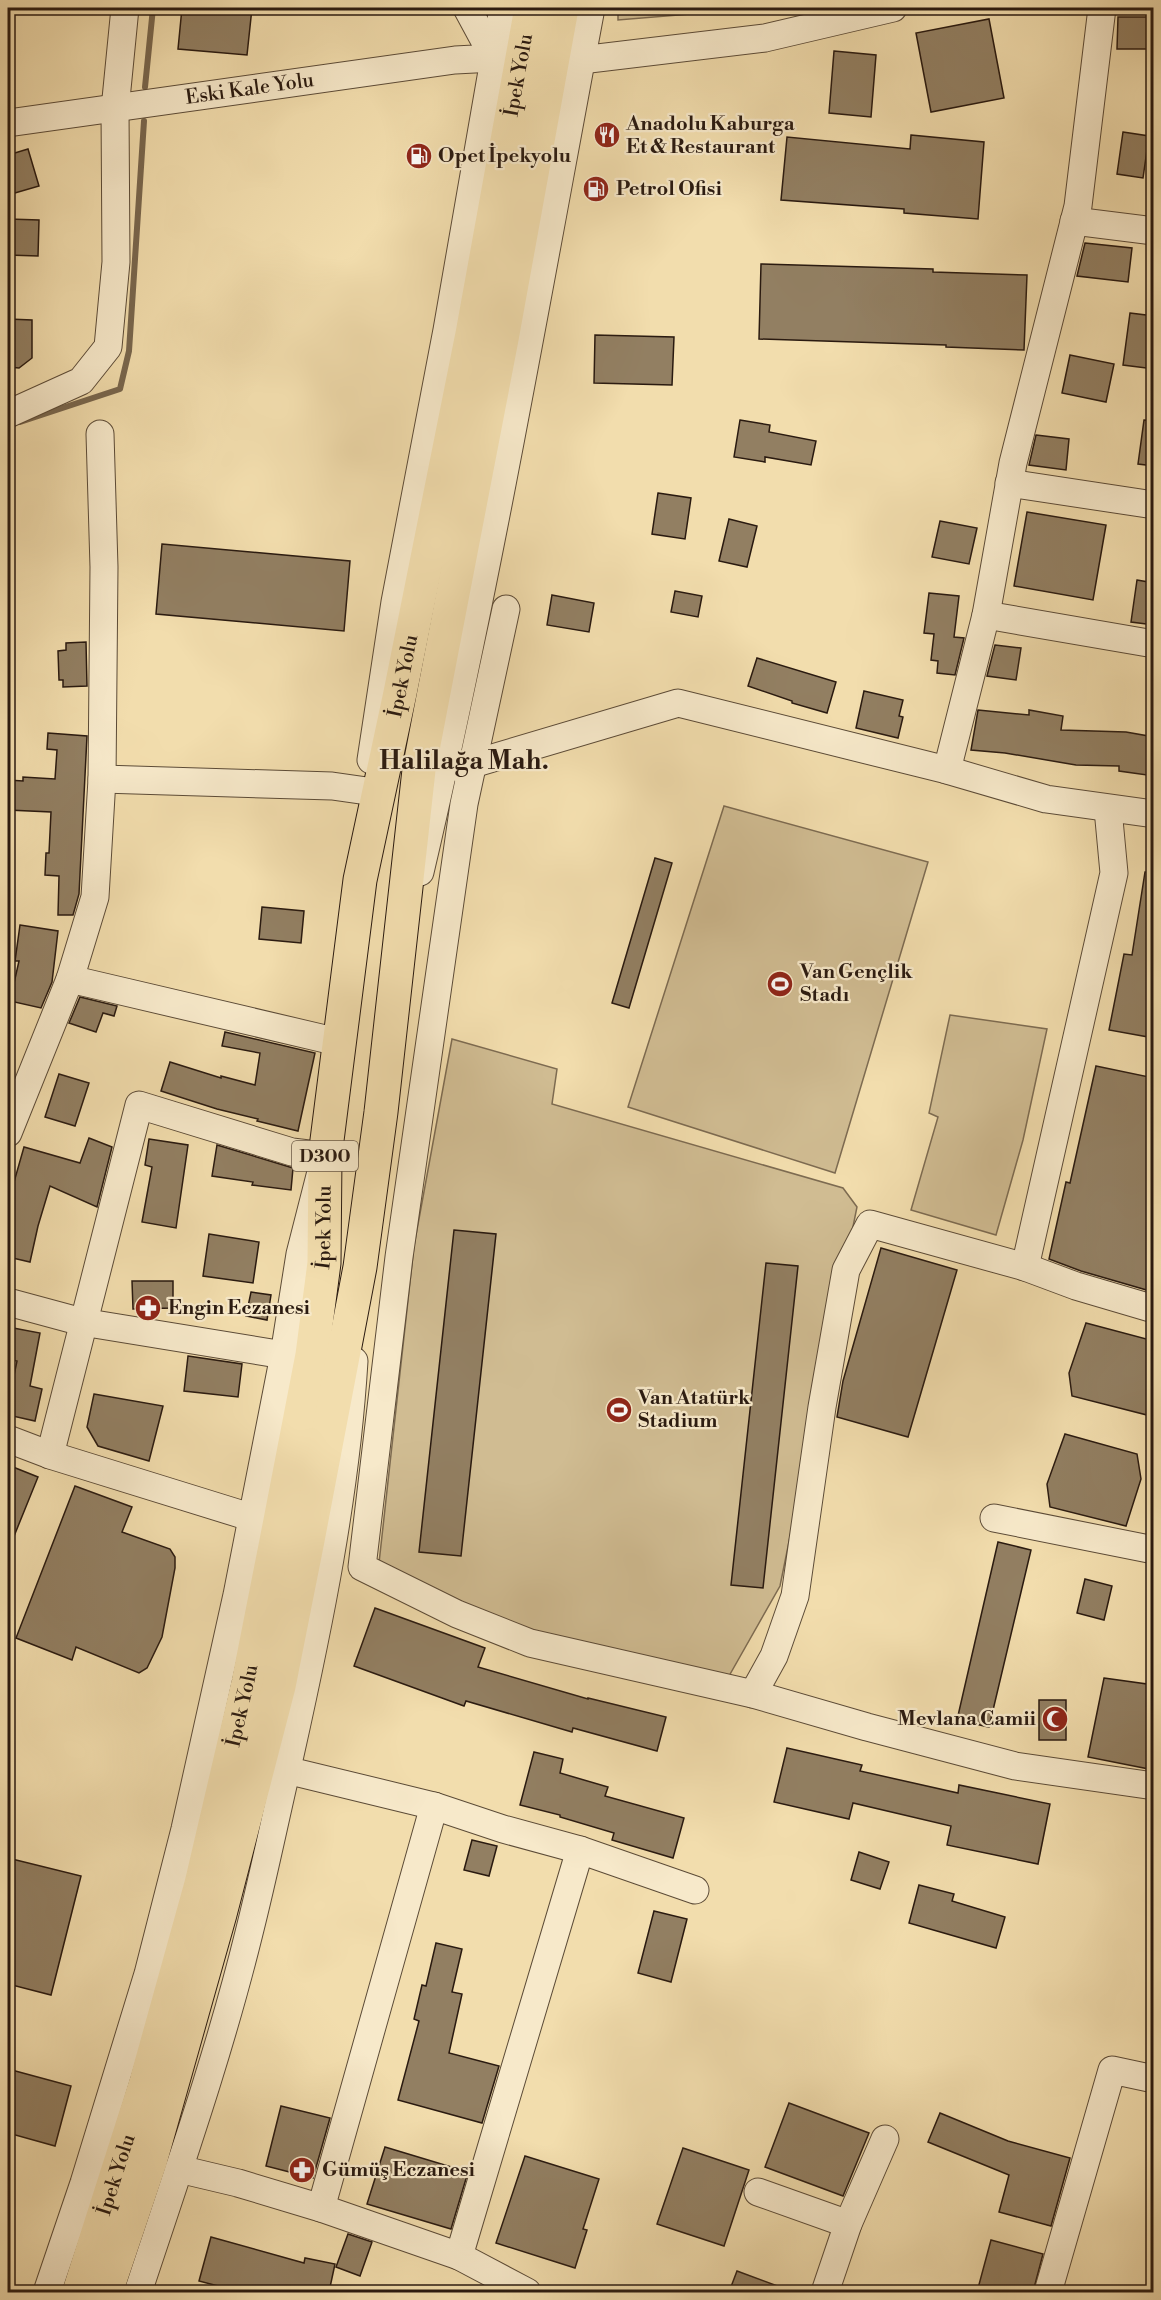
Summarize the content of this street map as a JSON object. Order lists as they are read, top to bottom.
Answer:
{
  "streets": {
    "highway": ["İpek Yolu", "D300"],
    "street": ["Eski Kale Yolu"]
  },
  "districts": ["Halilağa Mah."],
  "places": {
    "restaurant": ["Anadolu Kaburga Et & Restaurant"],
    "fuel station": ["Opet İpekyolu", "Petrol Ofisi"],
    "sports": ["Van Gençlik Stadı", "Van Atatürk Stadium"],
    "pharmacy": ["Engin Eczanesi", "Gümüş Eczanesi"],
    "mosque": ["Mevlana Camii"]
  }
}
